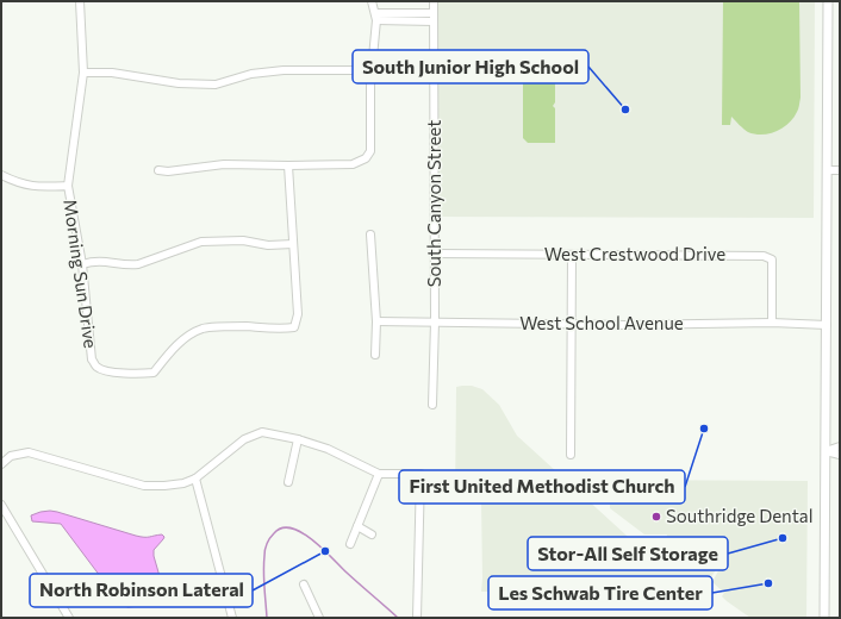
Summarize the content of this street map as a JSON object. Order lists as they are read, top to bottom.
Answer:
{
  "streets": {
    "street": [
      "South Canyon Street",
      "West Crestwood Drive",
      "Morning Sun Drive",
      "West School Avenue"
    ]
  },
  "crossings": [
    ["South Canyon Street", "West Crestwood Drive"],
    ["South Canyon Street", "West School Avenue"],
    ["West Crestwood Drive", "West School Avenue"]
  ],
  "places": [
    "South Junior High School",
    "First United Methodist Church",
    "Southridge Dental",
    "Stor-All Self Storage",
    "North Robinson Lateral",
    "Les Schwab Tire Center"
  ]
}
